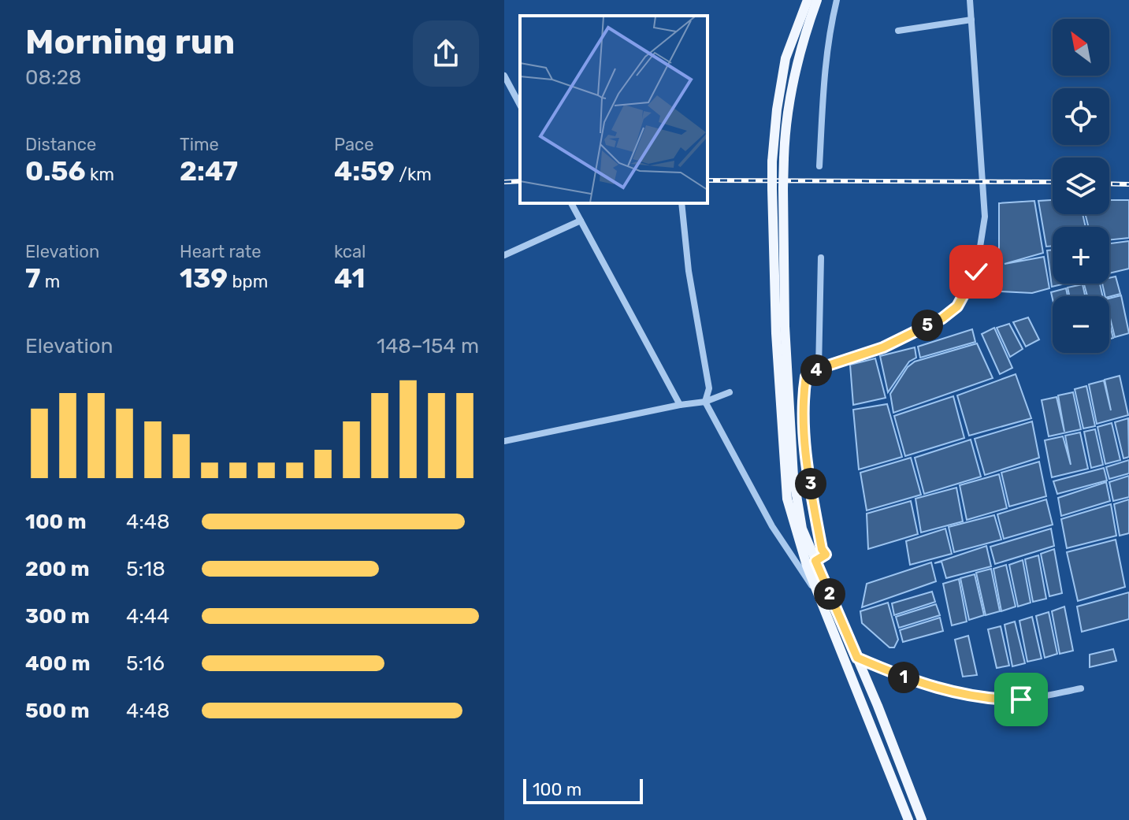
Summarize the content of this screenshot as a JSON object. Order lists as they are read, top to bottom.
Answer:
{
  "scale_bar": "100 m",
  "north": "top left",
  "page": {
    "heading": ["Morning run", "08:28"],
    "map_buttons": ["+", "−"],
    "stats": [
      ["Distance", "0.56 km"],
      ["Time", "2:47"],
      ["Pace", "4:59 /km"],
      ["Elevation", "7 m"],
      ["Heart rate", "139 bpm"],
      ["kcal", "41"]
    ],
    "pins": [
      "5",
      "4",
      "3",
      "2",
      "1"
    ],
    "chart": ["Elevation", "148–154 m"],
    "list": [
      {
        "name": "100 m",
        "note": "4:48"
      },
      {
        "name": "200 m",
        "note": "5:18"
      },
      {
        "name": "300 m",
        "note": "4:44"
      },
      {
        "name": "400 m",
        "note": "5:16"
      },
      {
        "name": "500 m",
        "note": "4:48"
      }
    ],
    "scale": "100 m"
  }
}
